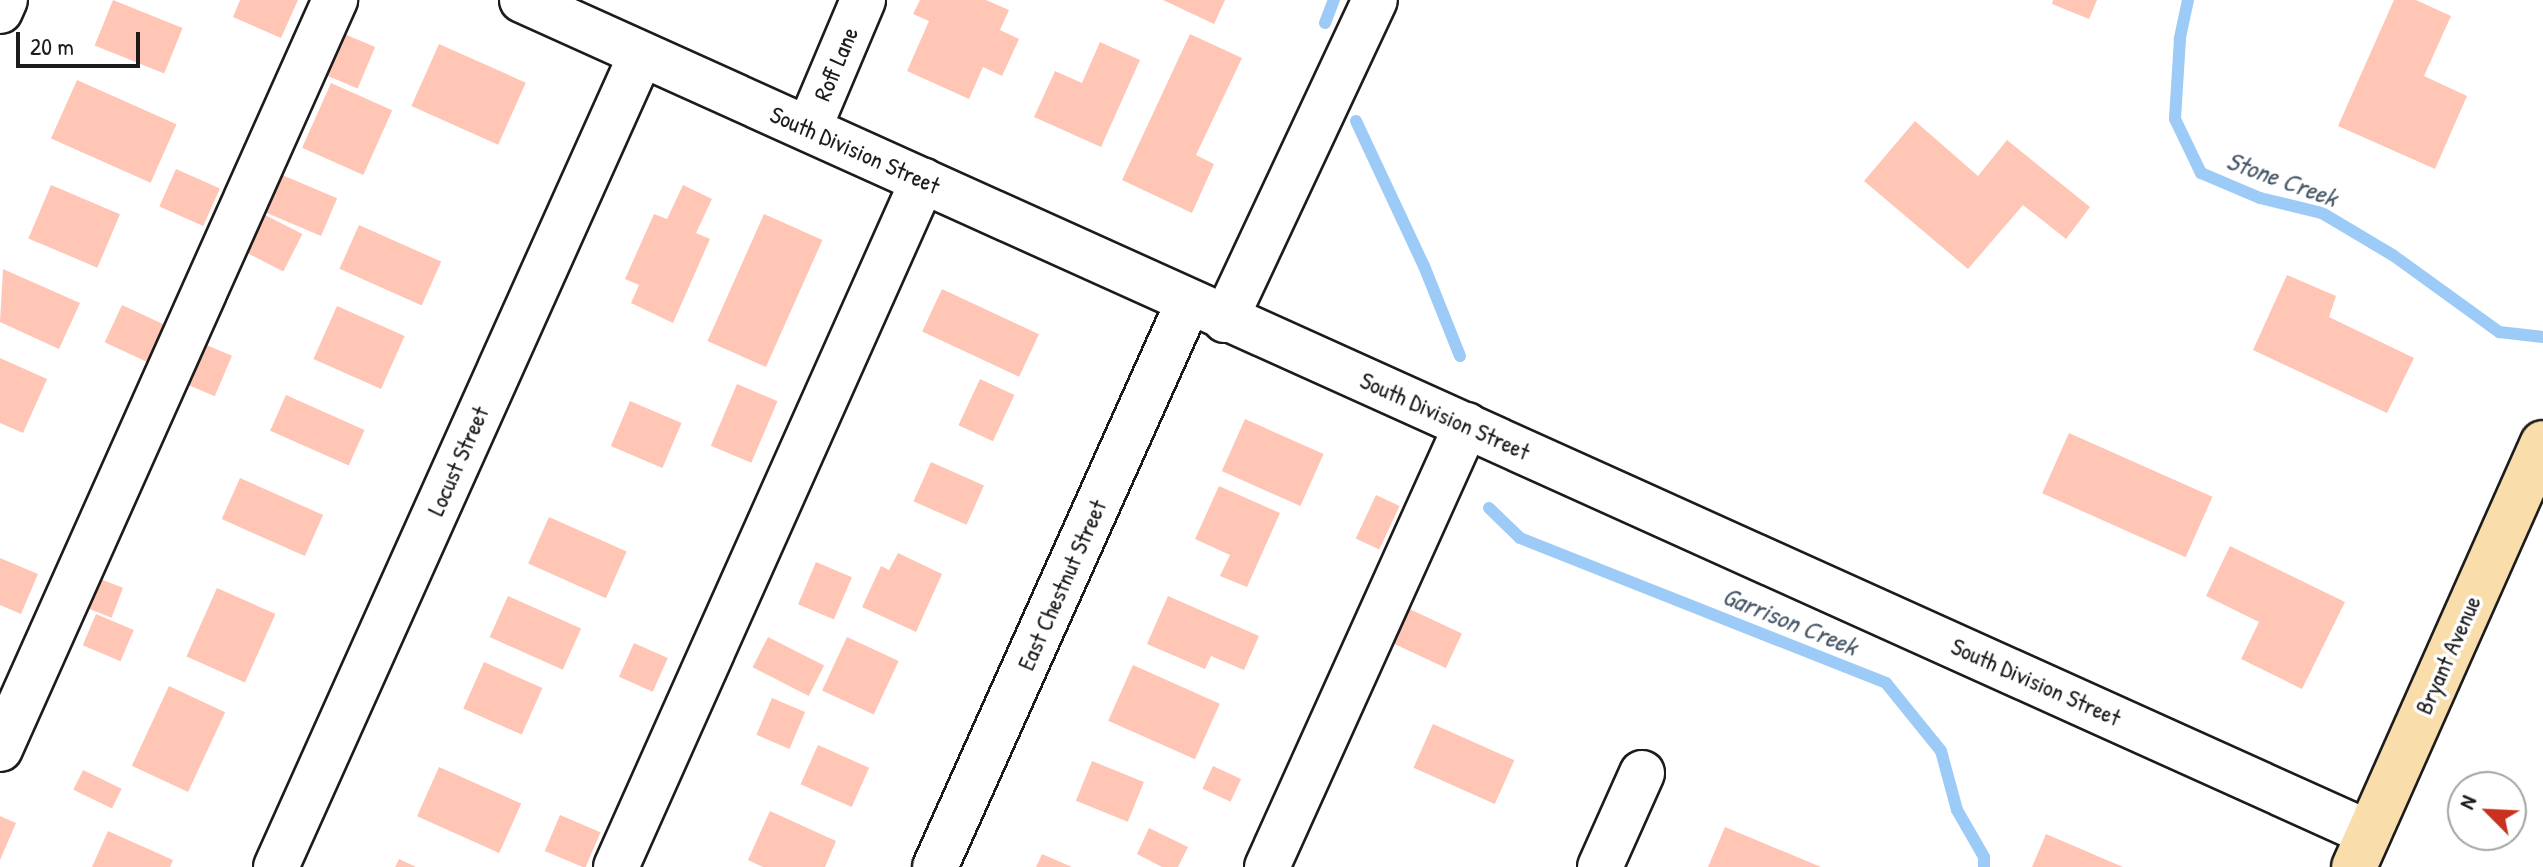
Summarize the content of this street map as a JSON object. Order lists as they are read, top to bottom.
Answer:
{
  "streets": {
    "main road": ["Bryant Avenue"],
    "street": [
      "Roff Lane",
      "South Division Street",
      "Locust Street",
      "East Chestnut Street"
    ]
  },
  "crossings": [
    ["Roff Lane", "South Division Street"],
    ["South Division Street", "Locust Street"],
    ["South Division Street", "East Chestnut Street"],
    ["South Division Street", "Bryant Avenue"]
  ],
  "water": ["Stone Creek", "Garrison Creek"],
  "scale_bar": "20 m",
  "north": "top left"
}
